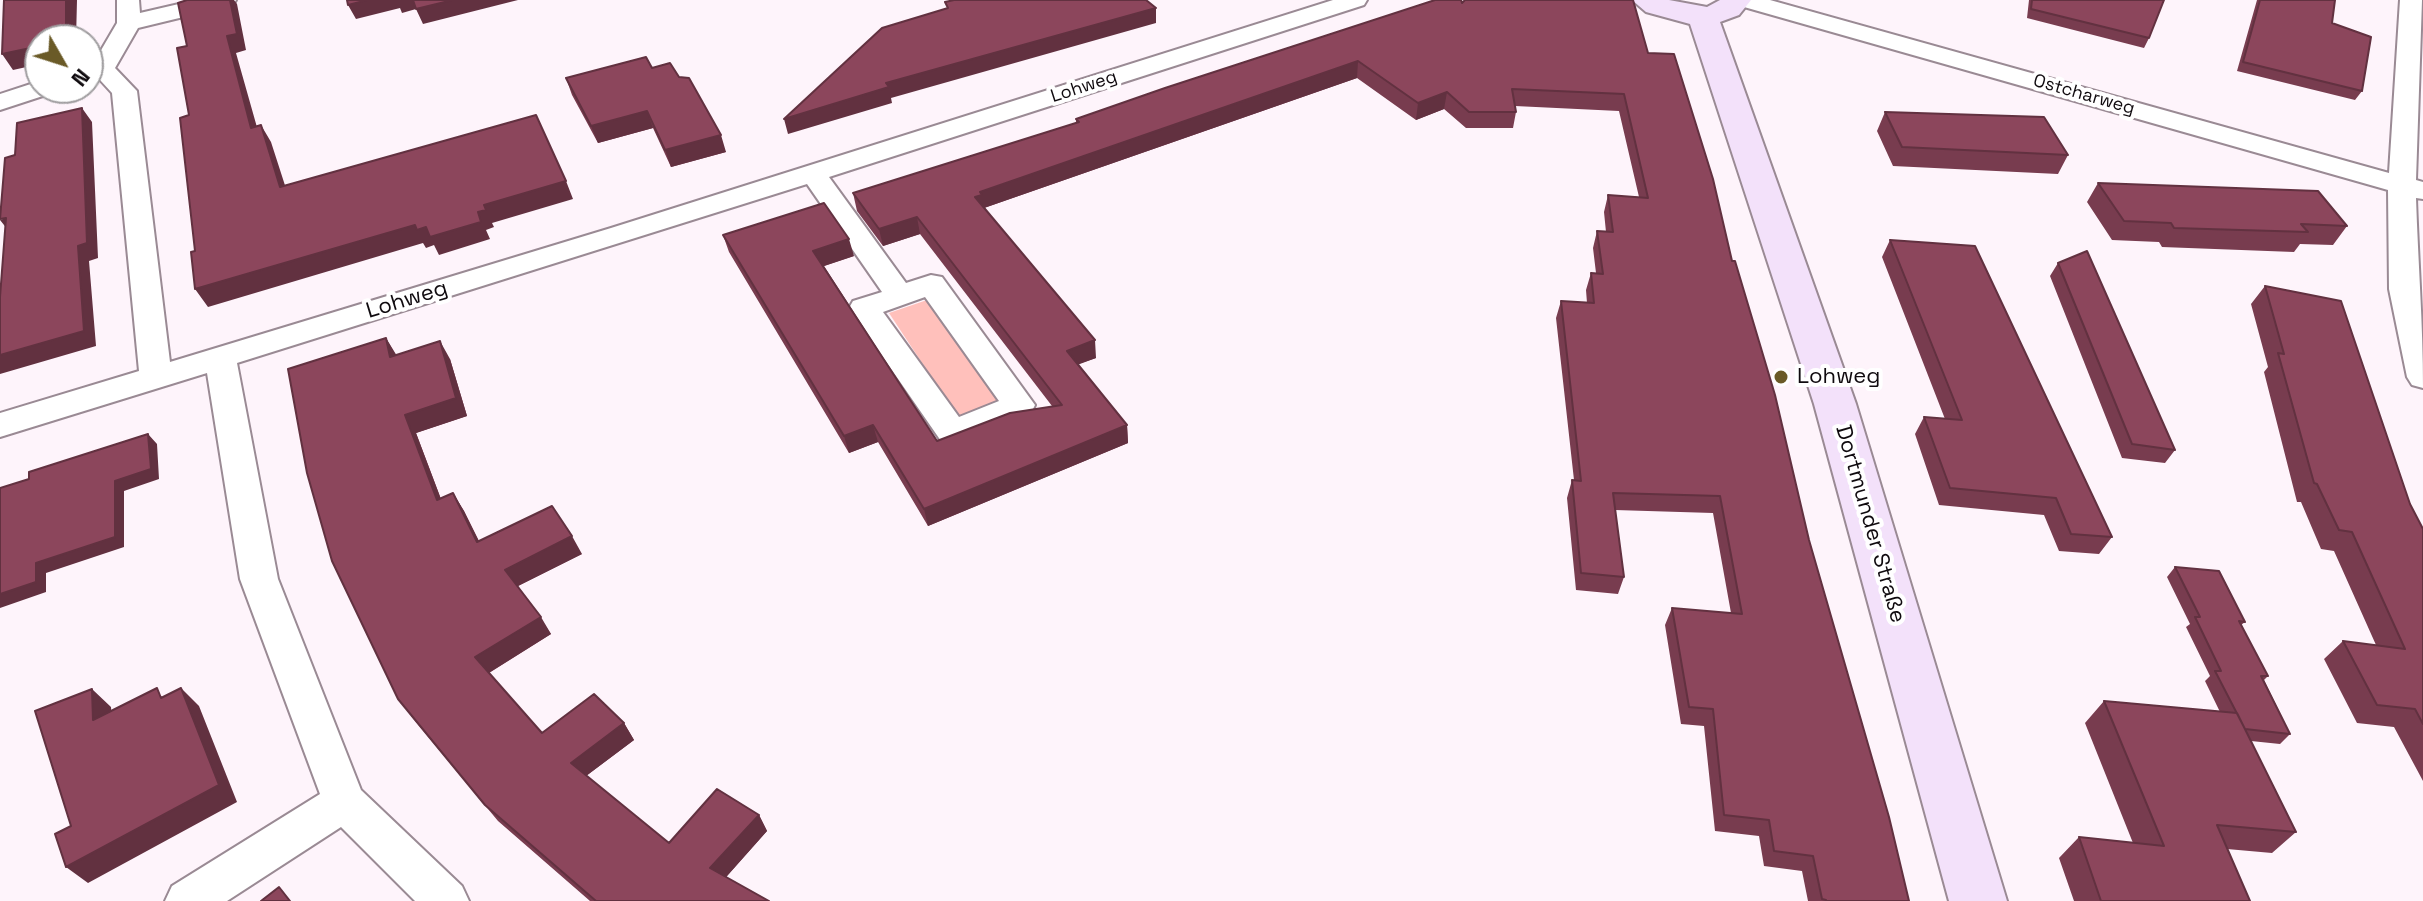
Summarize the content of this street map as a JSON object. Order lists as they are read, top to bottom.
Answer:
{
  "streets": {
    "main road": ["Dortmunder Straße"],
    "street": ["Lohweg", "Ostcharweg"]
  },
  "places": ["Lohweg"],
  "north": "bottom right"
}
